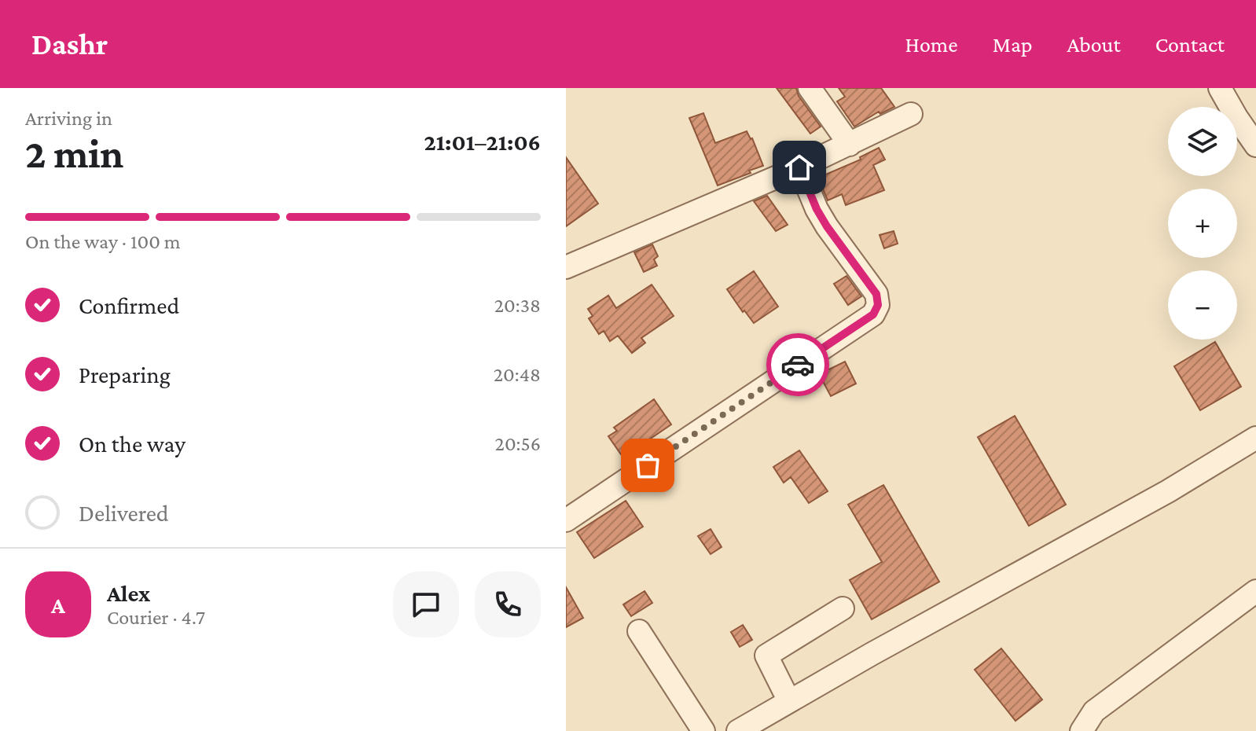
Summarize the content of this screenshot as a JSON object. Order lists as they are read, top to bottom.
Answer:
{
  "page": {
    "header": "Dashr",
    "nav": [
      "Home",
      "Map",
      "About",
      "Contact"
    ],
    "heading": ["2 min", "Arriving in", "21:01–21:06"],
    "panel": ["Alex", "Courier · 4.7"],
    "map_buttons": ["+", "−"],
    "bar": "On the way · 100 m",
    "list": [
      ["Confirmed", "20:38"],
      ["Preparing", "20:48"],
      ["On the way", "20:56"],
      "Delivered"
    ],
    "round": "A"
  }
}
